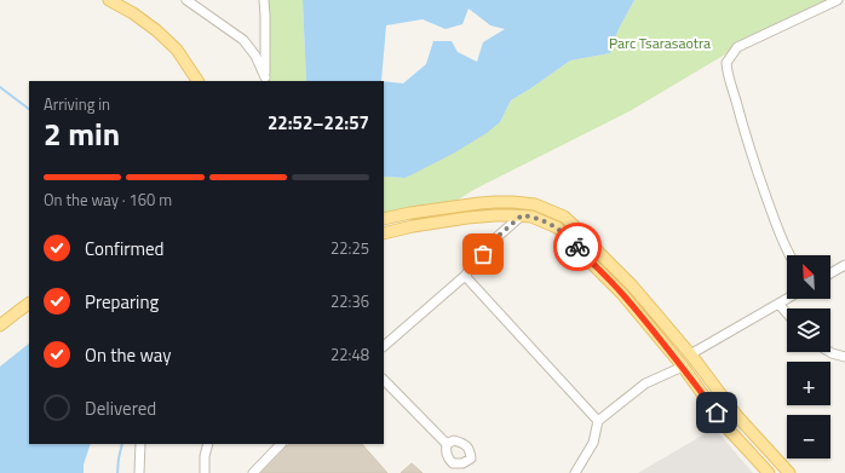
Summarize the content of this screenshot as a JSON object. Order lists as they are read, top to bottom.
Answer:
{
  "parks": ["Parc Tsarasaotra"],
  "north": "top left",
  "page": {
    "heading": ["2 min", "Arriving in", "22:52–22:57"],
    "bar": "On the way · 160 m",
    "list": [
      ["Confirmed", "22:25"],
      ["Preparing", "22:36"],
      ["On the way", "22:48"],
      "Delivered"
    ],
    "map_buttons": ["+", "−"]
  }
}
